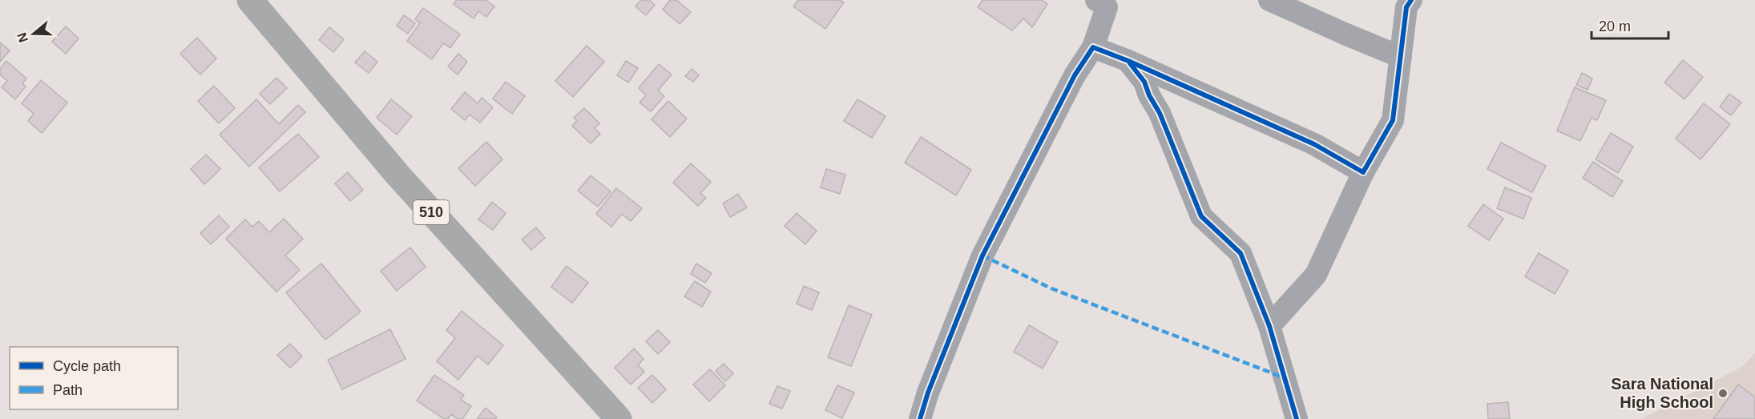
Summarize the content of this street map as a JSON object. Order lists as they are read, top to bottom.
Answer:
{
  "streets": {
    "main road": ["510"]
  },
  "places": ["Sara National High School"],
  "legend": ["Cycle path", "Path"],
  "scale_bar": "20 m",
  "north": "left"
}
